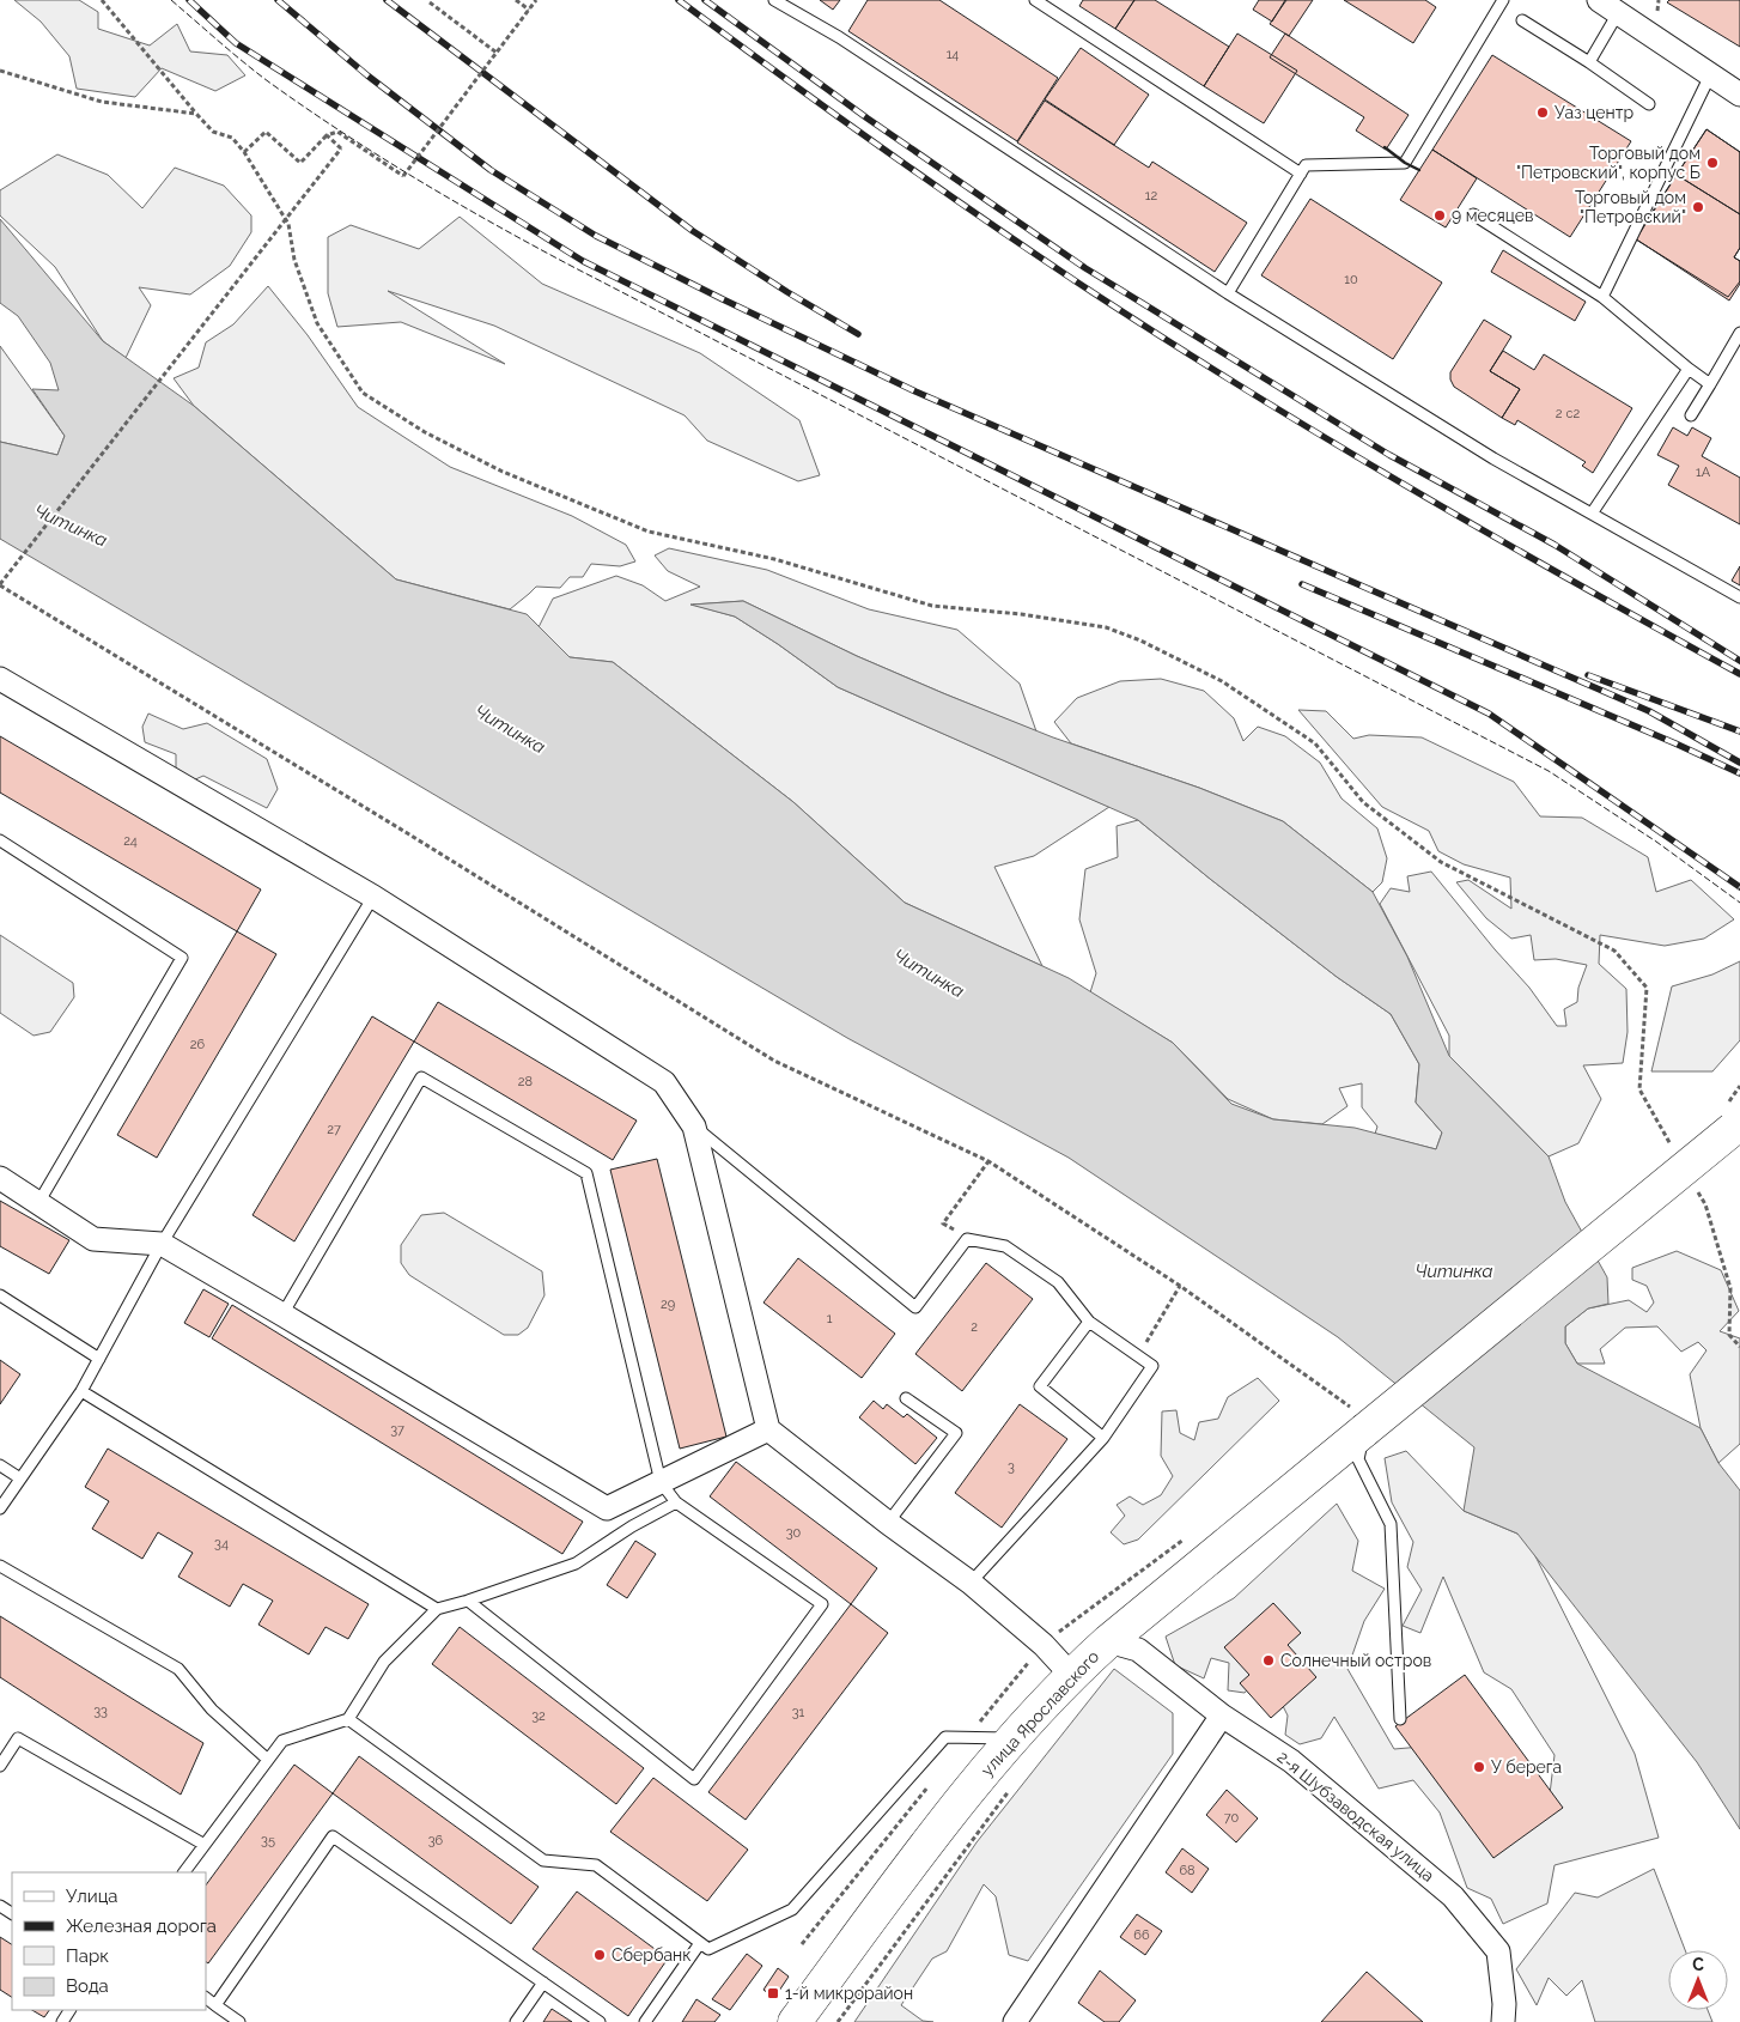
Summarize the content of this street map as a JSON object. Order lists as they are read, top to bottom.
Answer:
{
  "streets": {
    "main road": ["улица Ярославского"],
    "street": ["2-я Шубзаводская улица"]
  },
  "crossings": [
    ["улица Ярославского", "2-я Шубзаводская улица"]
  ],
  "water": ["Читинка"],
  "places": {
    "other": [
      "Уаз центр",
      "Торговый дом \"Петровский\", корпус Б",
      "Торговый дом \"Петровский\"",
      "9 месяцев",
      "Солнечный остров",
      "У берега",
      "Сбербанк"
    ],
    "transit": ["1-й микрорайон"]
  },
  "house_numbers": [
    "14",
    "12",
    "10",
    "2 с2",
    "1А",
    "24",
    "26",
    "28",
    "27",
    "29",
    "1",
    "2",
    "37",
    "3",
    "30",
    "34",
    "33",
    "31",
    "32",
    "70",
    "35",
    "36",
    "68",
    "66"
  ],
  "legend": [
    "Улица",
    "Железная дорога",
    "Парк",
    "Вода"
  ],
  "north": "top"
}
